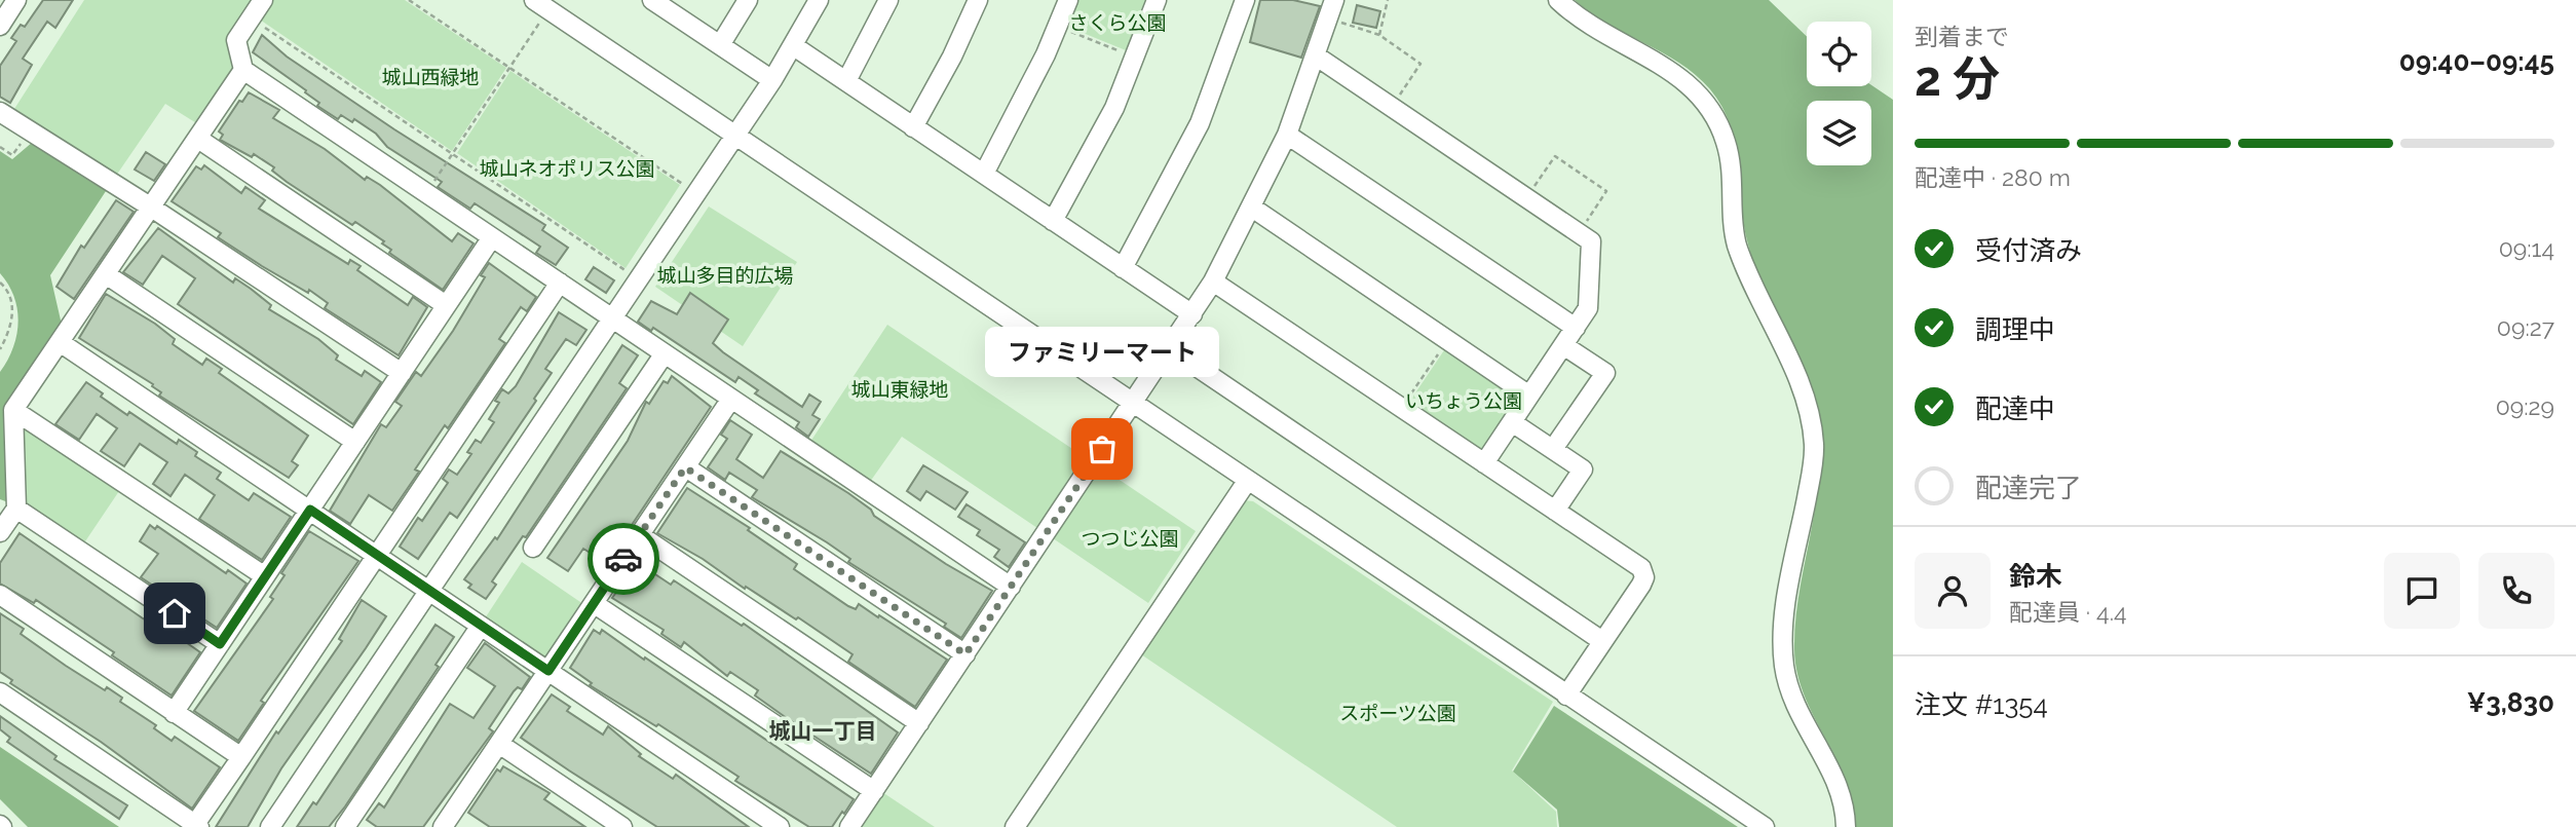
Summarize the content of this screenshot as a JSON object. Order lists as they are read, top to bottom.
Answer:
{
  "districts": ["城山一丁目"],
  "parks": [
    "さくら公園",
    "城山西緑地",
    "城山ネオポリス公園",
    "城山多目的広場",
    "城山東緑地",
    "いちょう公園",
    "つつじ公園",
    "スポーツ公園"
  ],
  "places": ["ファミリーマート"],
  "page": {
    "heading": ["2 分", "到着まで", "09:40–09:45"],
    "panel": [
      "鈴木",
      "配達員 · 4.4",
      "注文 #1354",
      "¥3,830"
    ],
    "bar": "配達中 · 280 m",
    "list": [
      ["受付済み", "09:14"],
      ["調理中", "09:27"],
      ["配達中", "09:29"],
      "配達完了"
    ],
    "bubble": "ファミリーマート"
  }
}
